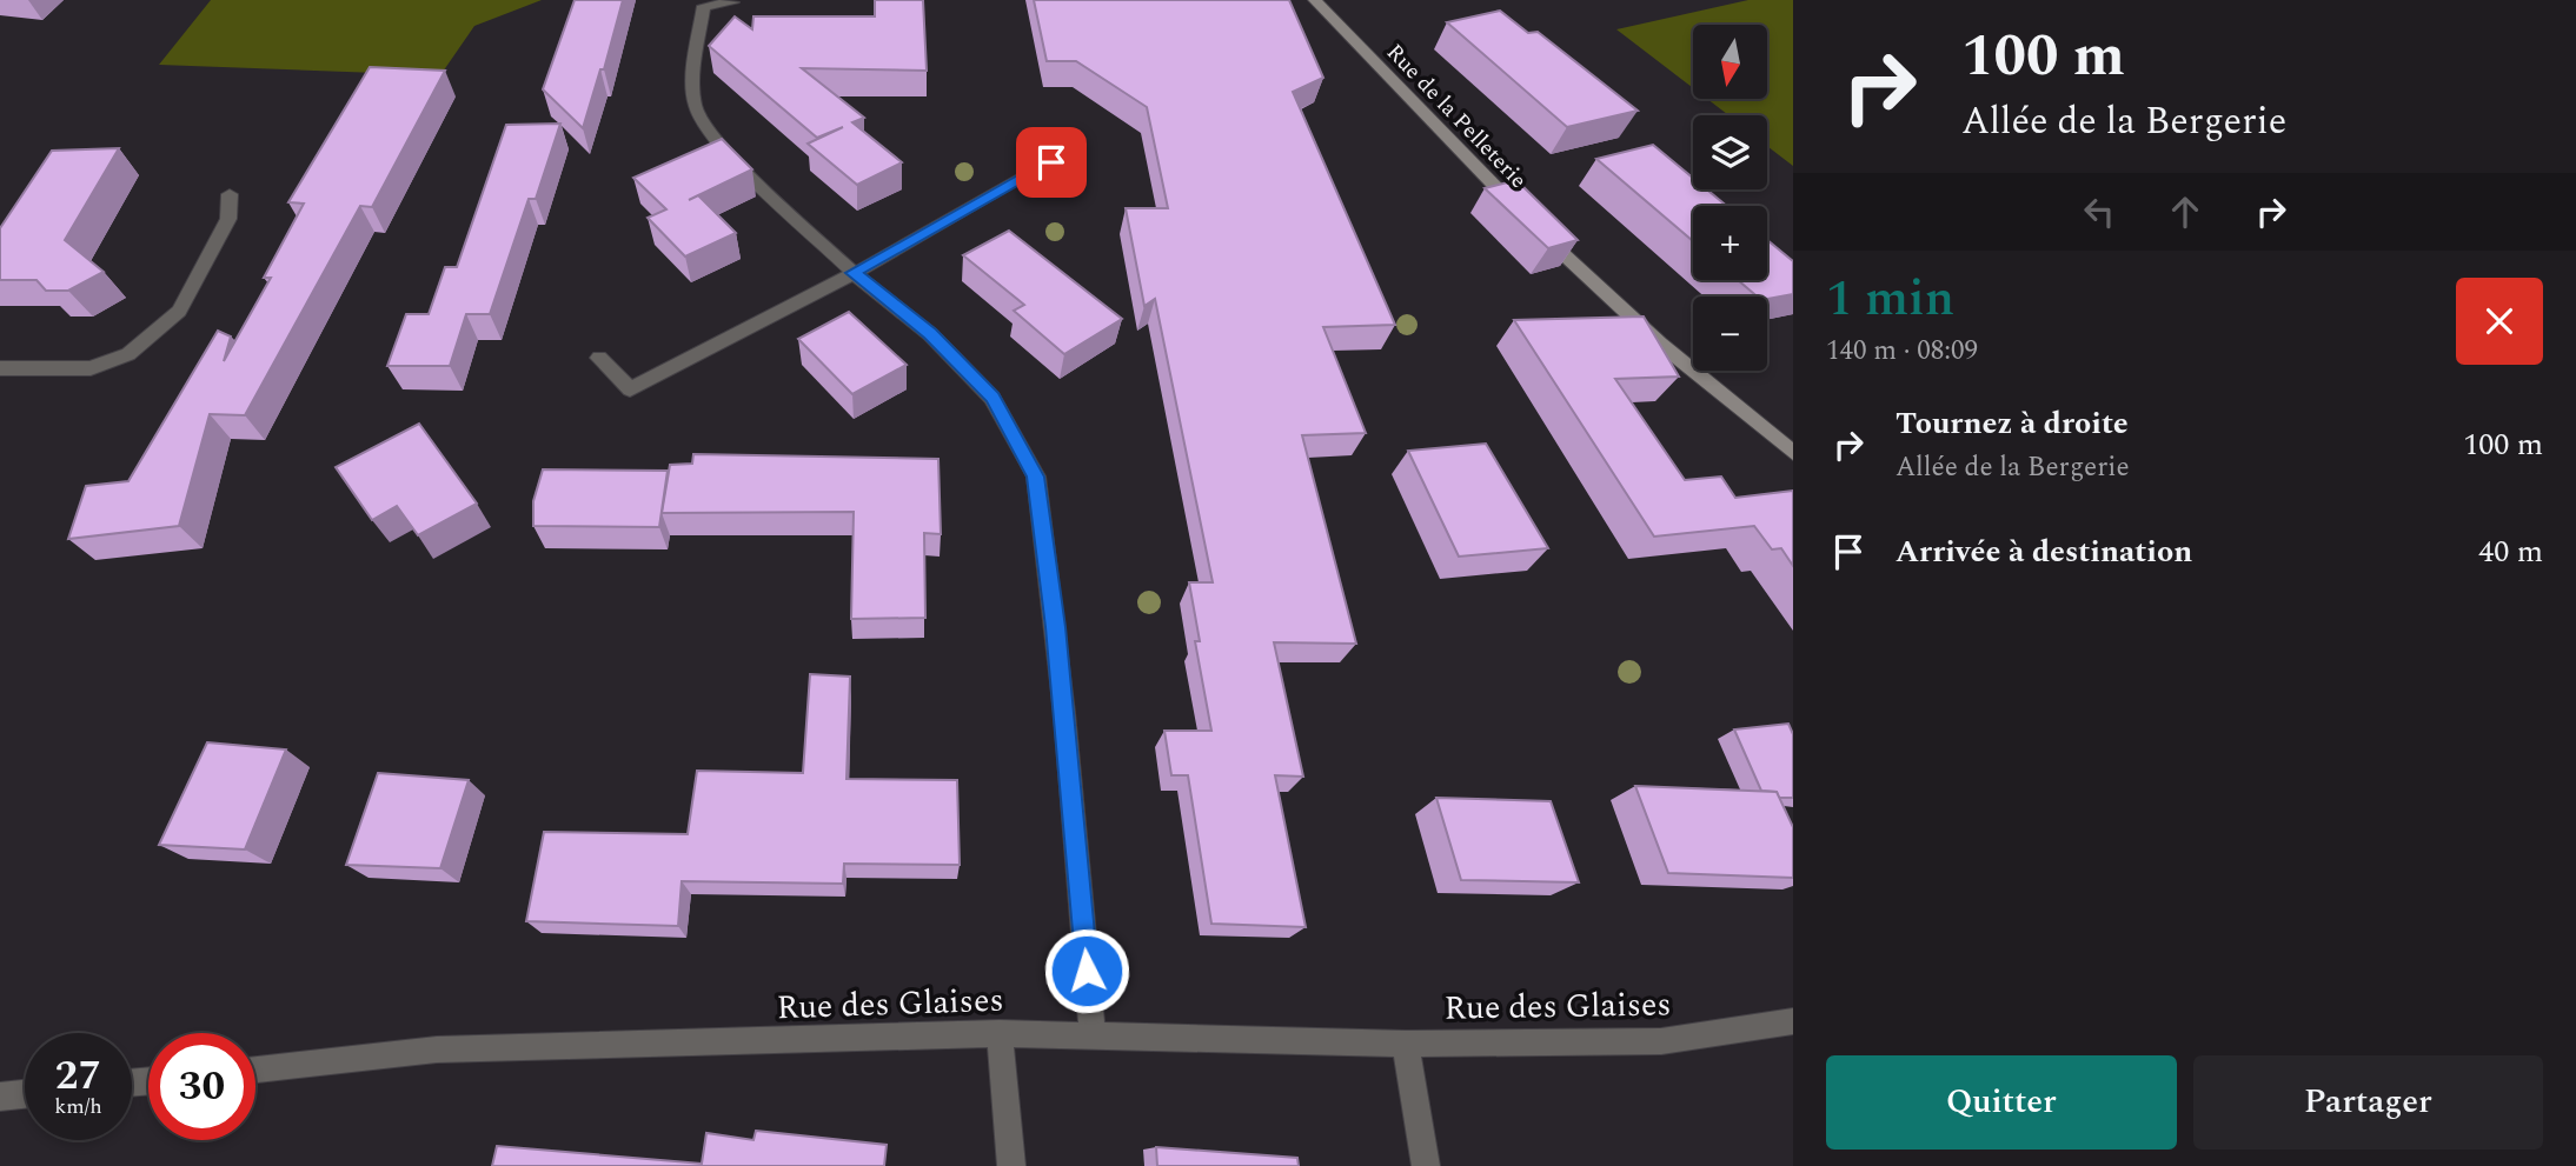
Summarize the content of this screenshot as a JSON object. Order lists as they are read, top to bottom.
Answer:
{
  "streets": {
    "main road": ["Rue de la Pelleterie"],
    "street": ["Rue des Glaises"]
  },
  "north": "bottom",
  "page": {
    "turn": ["100 m", "Allée de la Bergerie"],
    "map_buttons": ["+", "−"],
    "heading": ["1 min", "140 m · 08:09"],
    "list": [
      {
        "name": "Tournez à droite",
        "note": "Allée de la Bergerie",
        "value": "100 m"
      },
      {
        "name": "Arrivée à destination",
        "value": "40 m"
      }
    ],
    "speed": "27 km/h",
    "limit": "30",
    "buttons": ["Quitter", "Partager"]
  }
}
